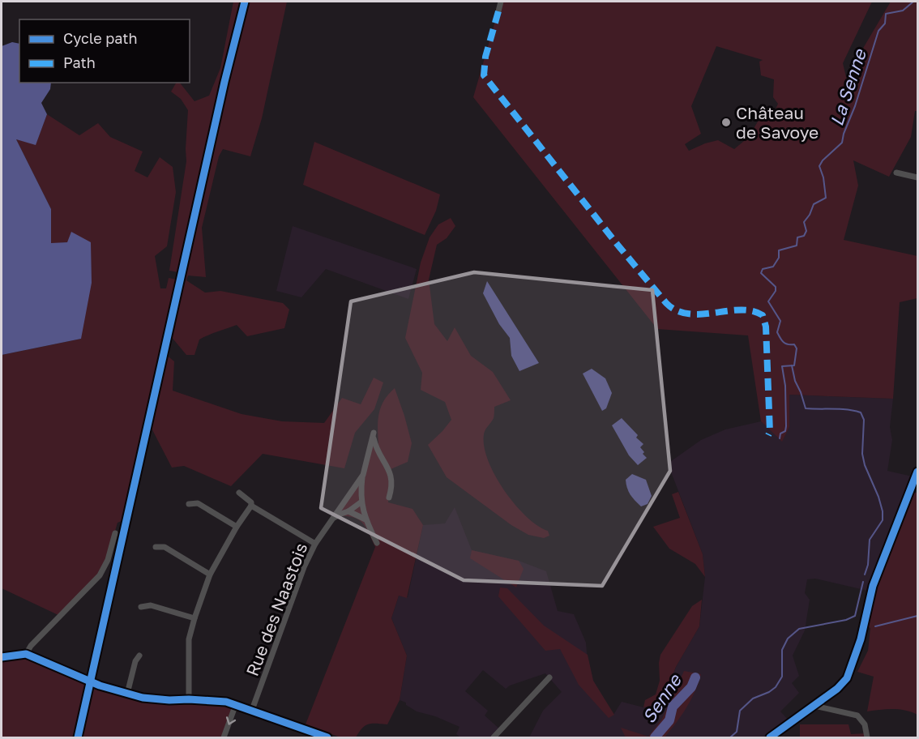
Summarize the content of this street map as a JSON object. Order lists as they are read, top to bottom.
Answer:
{
  "streets": {
    "street": ["Rue des Naastois"]
  },
  "water": ["La Senne", "Senne"],
  "places": ["Château de Savoye"],
  "legend": ["Cycle path", "Path"]
}
